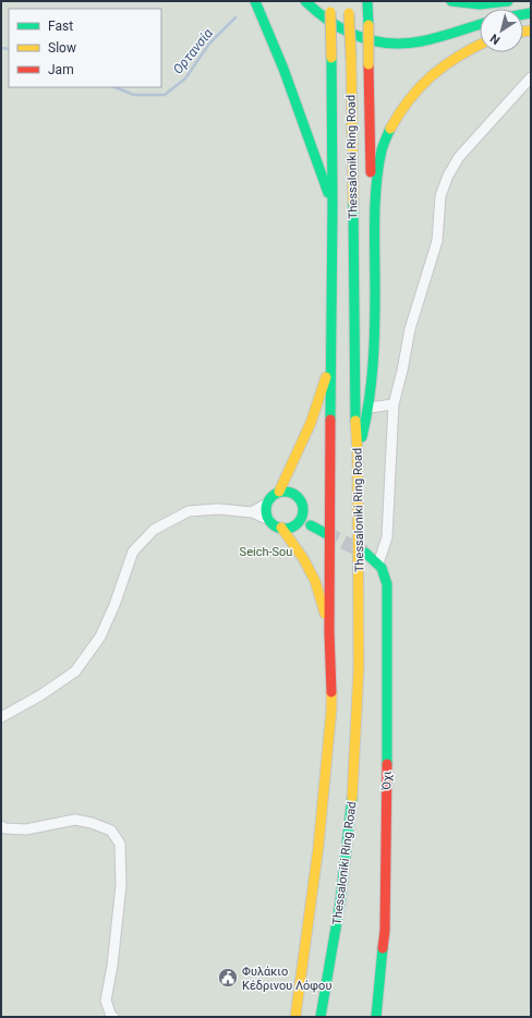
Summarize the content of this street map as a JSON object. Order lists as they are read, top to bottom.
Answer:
{
  "streets": {
    "main road": ["Thessaloniki Ring Road", "Όχι"]
  },
  "water": ["Ορτανσία"],
  "parks": ["Seich-Sou"],
  "places": {
    "public building": ["Φυλάκιο Κέδρινου Λόφου"]
  },
  "legend": ["Fast", "Slow", "Jam"],
  "north": "bottom left"
}
